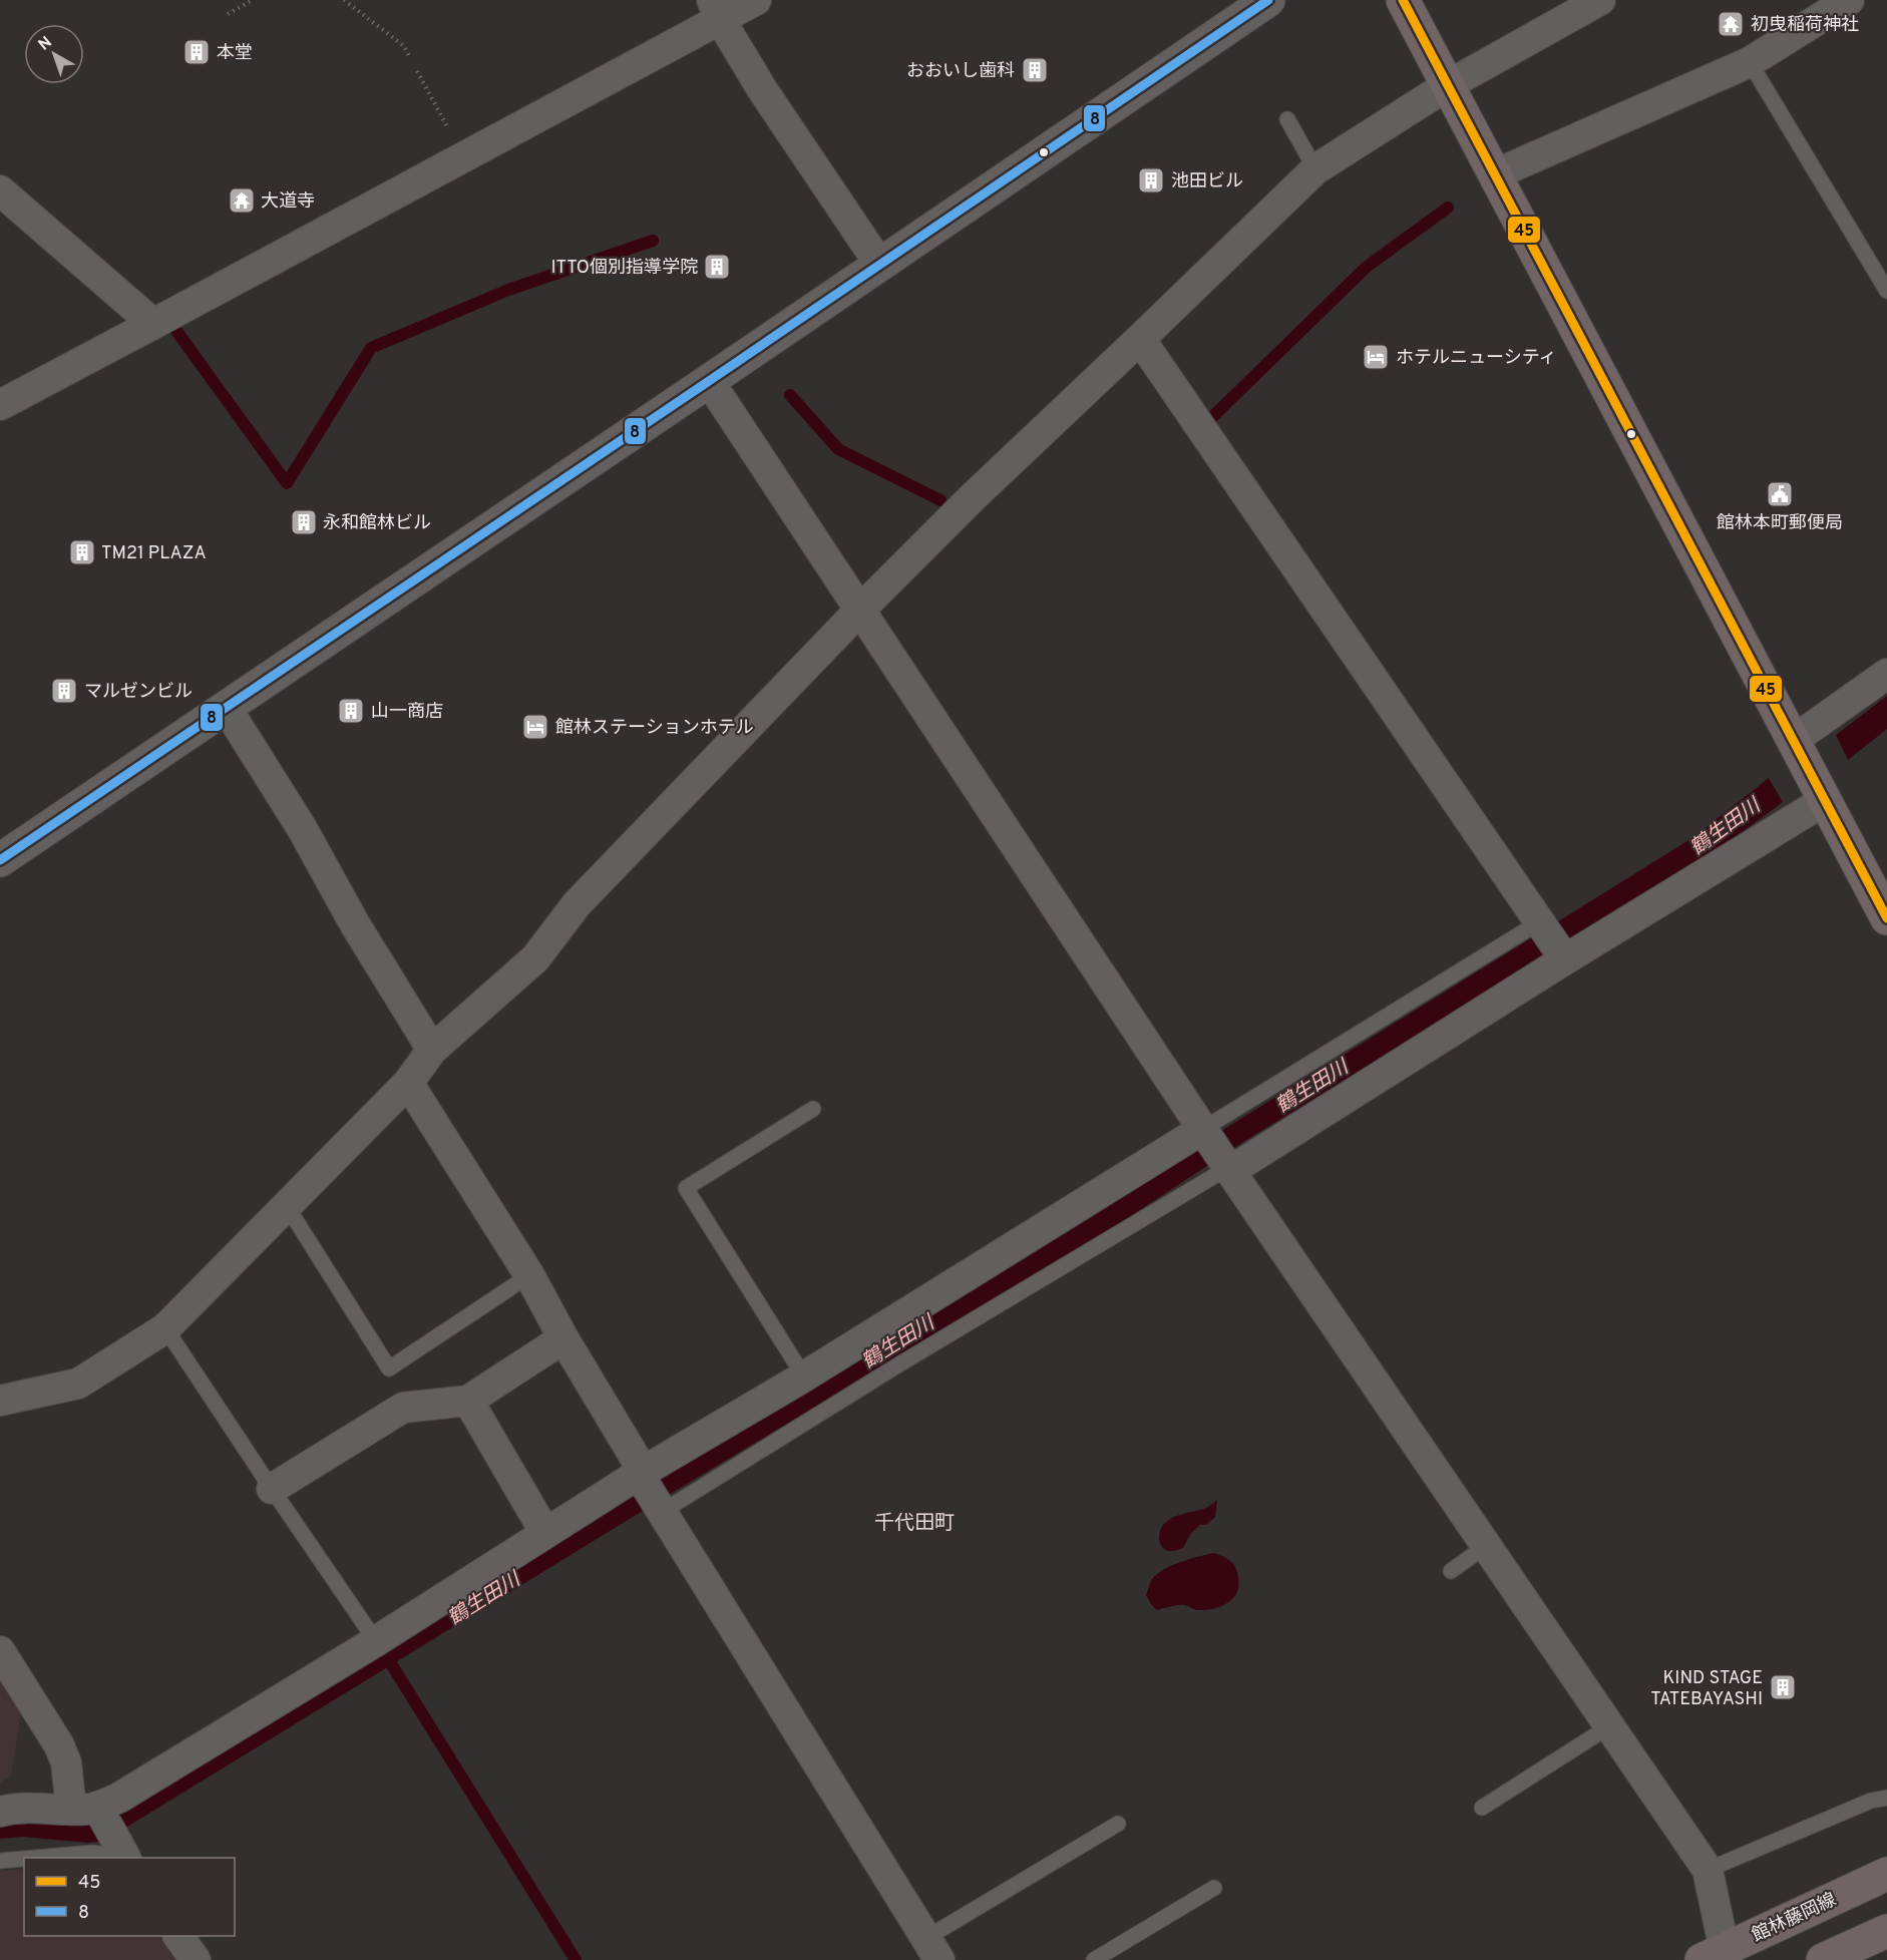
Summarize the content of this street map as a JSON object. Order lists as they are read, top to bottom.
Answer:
{
  "streets": {
    "main road": ["館林藤岡線"]
  },
  "districts": ["千代田町"],
  "water": ["鶴生田川"],
  "places": {
    "temple": ["初曳稲荷神社", "大道寺"],
    "building": [
      "本堂",
      "おおいし歯科",
      "池田ビル",
      "ITTO個別指導学院",
      "永和館林ビル",
      "TM21 PLAZA",
      "マルゼンビル",
      "山一商店",
      "KIND STAGE TATEBAYASHI"
    ],
    "hotel": ["ホテルニューシティ", "館林ステーションホテル"],
    "public building": ["館林本町郵便局"]
  },
  "lines": ["transit line 45", "transit line 8"],
  "legend": ["45", "8"],
  "north": "top left"
}
